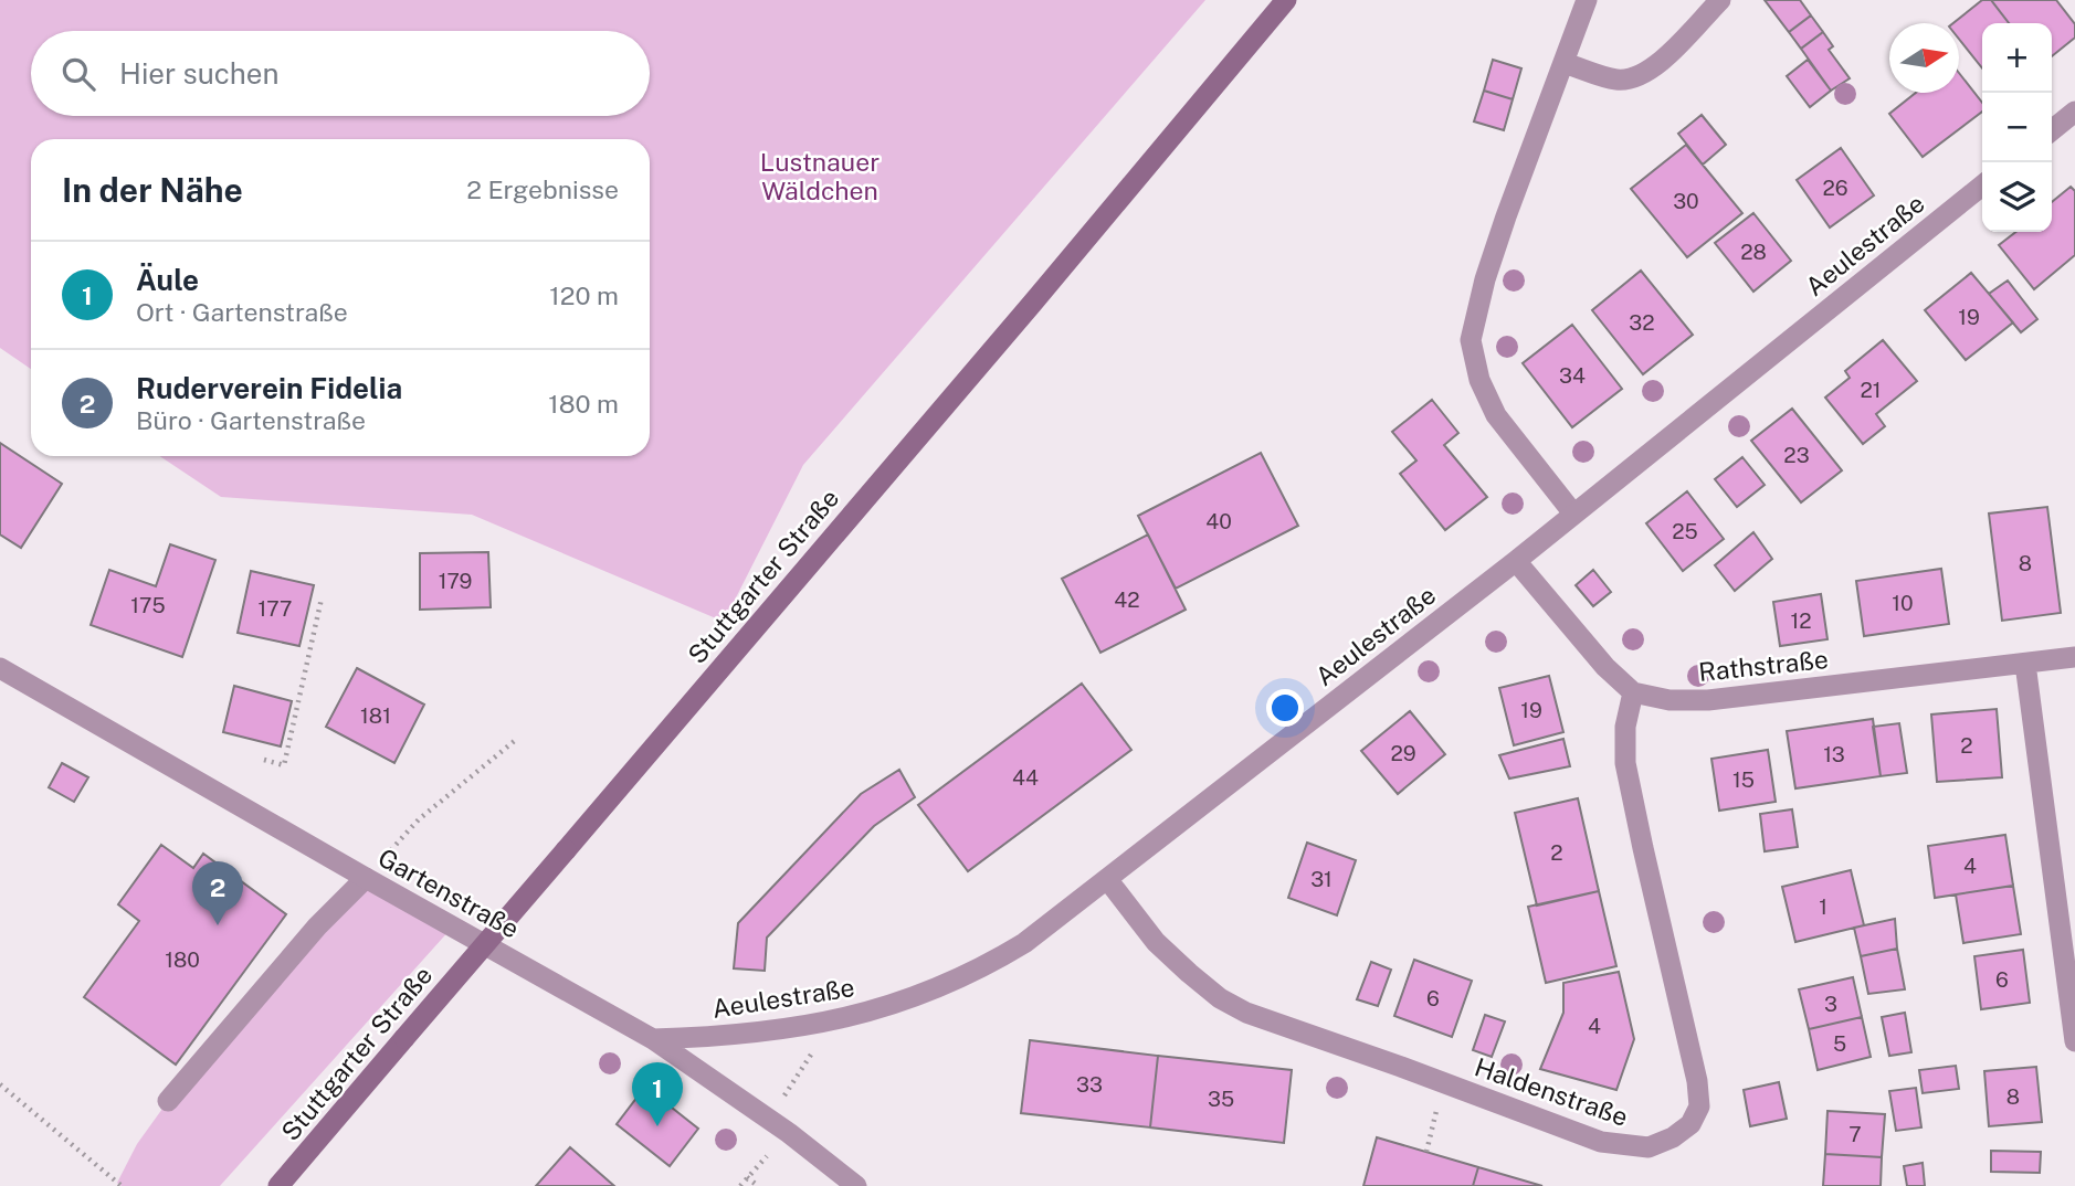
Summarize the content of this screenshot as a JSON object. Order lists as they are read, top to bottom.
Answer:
{
  "streets": {
    "main road": ["Stuttgarter Straße"],
    "street": [
      "Aeulestraße",
      "Rathstraße",
      "Gartenstraße",
      "Haldenstraße"
    ]
  },
  "crossings": [
    ["Aeulestraße", "Gartenstraße"],
    ["Aeulestraße", "Haldenstraße"],
    ["Rathstraße", "Haldenstraße"]
  ],
  "parks": ["Lustnauer Wäldchen"],
  "house_numbers": [
    "26",
    "30",
    "28",
    "19",
    "32",
    "34",
    "21",
    "23",
    "40",
    "25",
    "8",
    "179",
    "42",
    "10",
    "175",
    "177",
    "12",
    "19",
    "181",
    "2",
    "29",
    "13",
    "44",
    "15",
    "2",
    "4",
    "31",
    "1",
    "180",
    "6",
    "6",
    "3",
    "4",
    "5",
    "33",
    "8",
    "35",
    "7"
  ],
  "north": "right",
  "page": {
    "map_buttons": ["+", "−"],
    "search": "Hier suchen",
    "heading": ["In der Nähe", "2 Ergebnisse"],
    "list": [
      {
        "mark": "1",
        "name": "Äule",
        "note": "Ort · Gartenstraße",
        "value": "120 m"
      },
      {
        "mark": "2",
        "name": "Ruderverein Fidelia",
        "note": "Büro · Gartenstraße",
        "value": "180 m"
      }
    ],
    "pins": ["2", "1"]
  }
}
